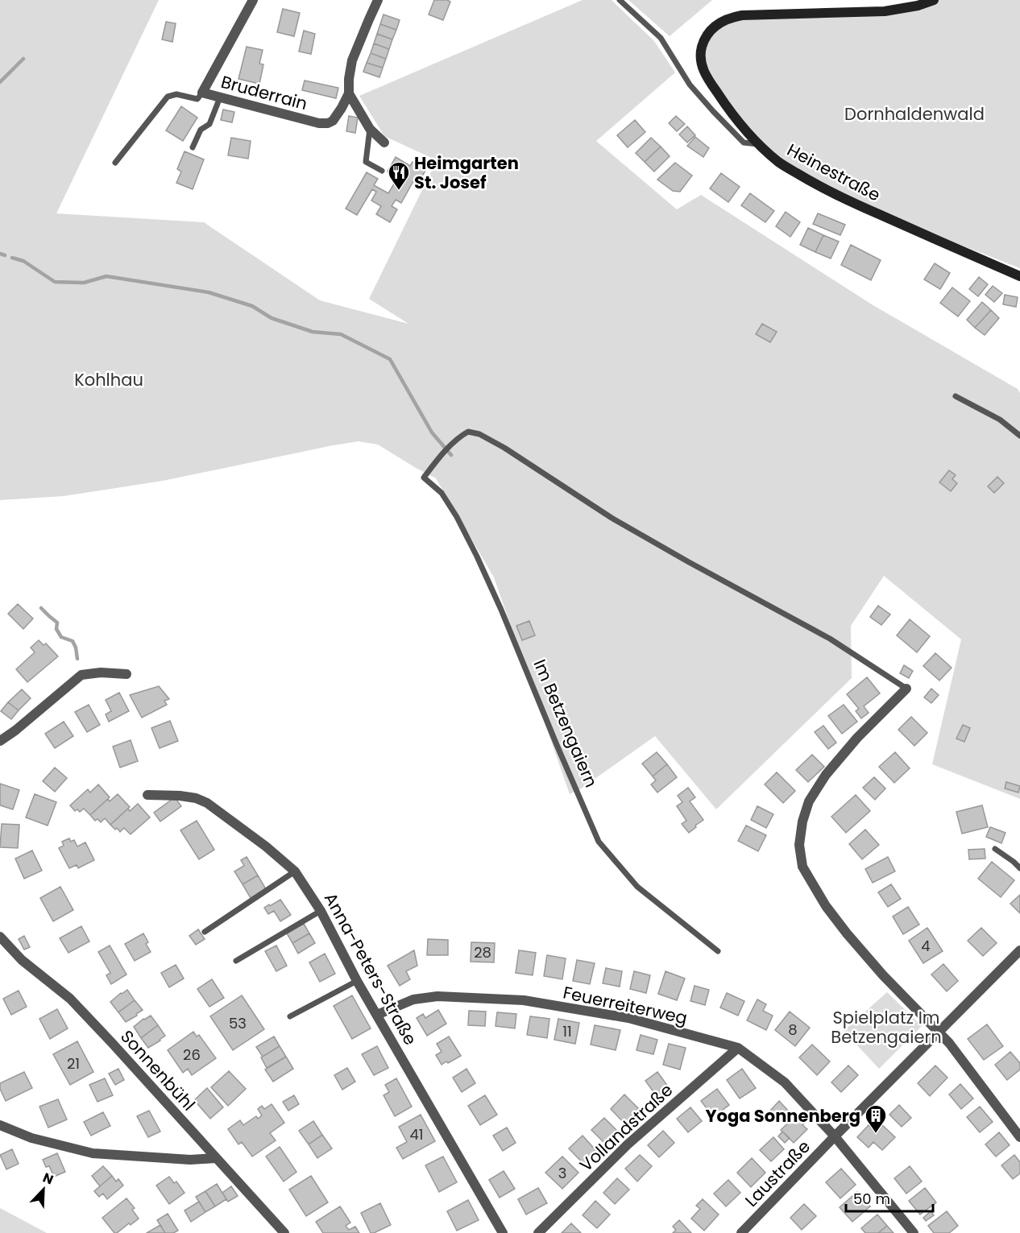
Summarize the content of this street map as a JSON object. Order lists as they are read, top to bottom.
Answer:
{
  "streets": {
    "main road": ["Heinestraße"],
    "street": [
      "Bruderrain",
      "Anna-Peters-Straße",
      "Feuerreiterweg",
      "Sonnenbühl",
      "Vollandstraße",
      "Laustraße"
    ],
    "lane": ["Im Betzengaiern"]
  },
  "crossings": [
    ["Anna-Peters-Straße", "Feuerreiterweg"],
    ["Feuerreiterweg", "Vollandstraße"],
    ["Feuerreiterweg", "Laustraße"]
  ],
  "parks": ["Dornhaldenwald", "Kohlhau", "Spielplatz Im Betzengaiern"],
  "places": {
    "restaurant": ["Heimgarten St. Josef"],
    "building": ["Yoga Sonnenberg"]
  },
  "house_numbers": [
    "4",
    "28",
    "53",
    "8",
    "11",
    "26",
    "21",
    "41",
    "3"
  ],
  "scale_bar": "50 m",
  "north": "top right"
}
